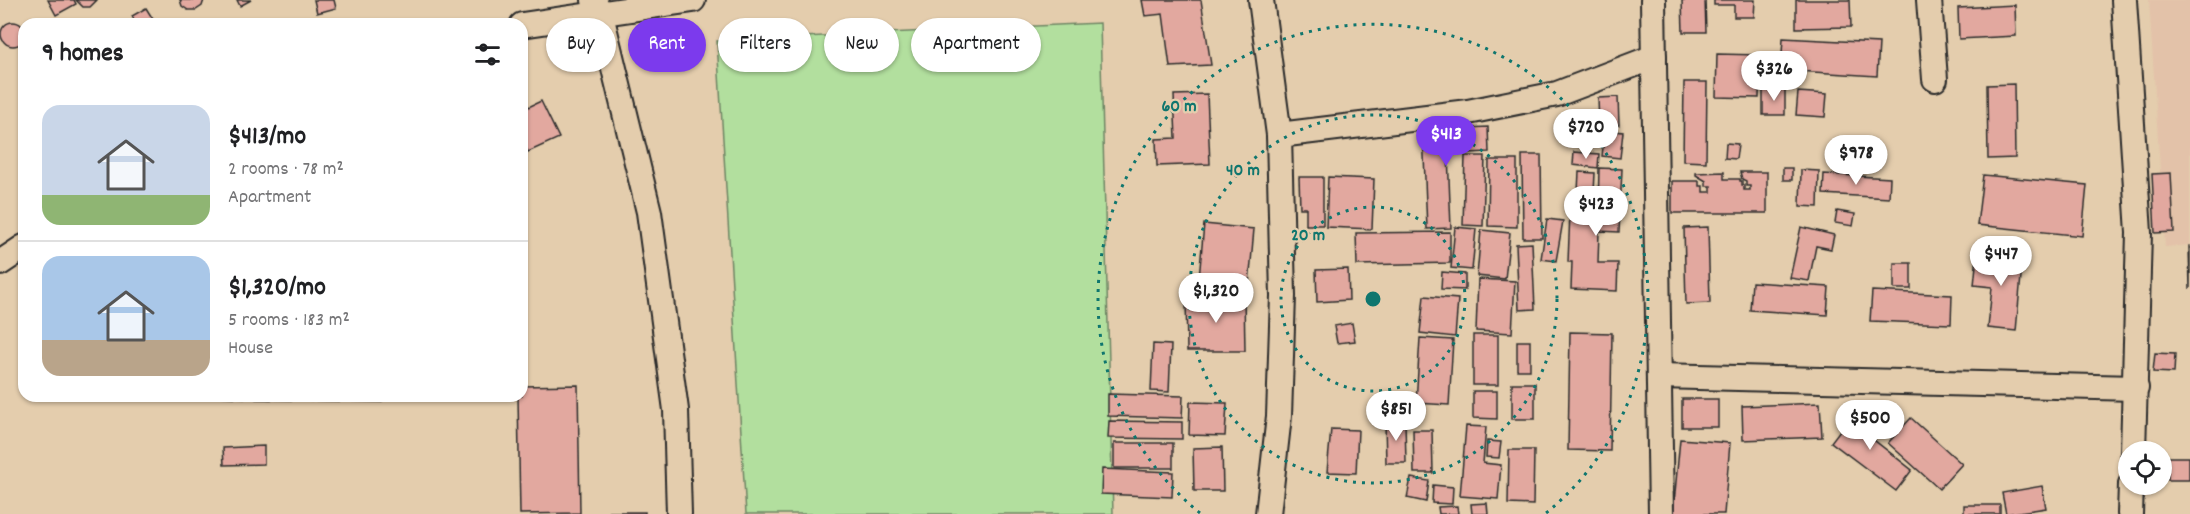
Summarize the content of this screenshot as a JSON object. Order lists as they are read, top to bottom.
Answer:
{
  "page": {
    "chip": [
      "Buy",
      "Rent",
      "Filters",
      "New",
      "Apartment"
    ],
    "heading": "9 homes",
    "price": [
      "$326",
      "$720",
      "$413",
      "$978",
      "$423",
      "$447",
      "$1,320",
      "$851",
      "$500"
    ],
    "list": [
      {
        "name": "$413/mo",
        "note": "2 rooms · 78 m² · Apartment"
      },
      {
        "name": "$1,320/mo",
        "note": "5 rooms · 183 m² · House"
      }
    ]
  },
  "rings": ["60 m", "40 m", "20 m"]
}
